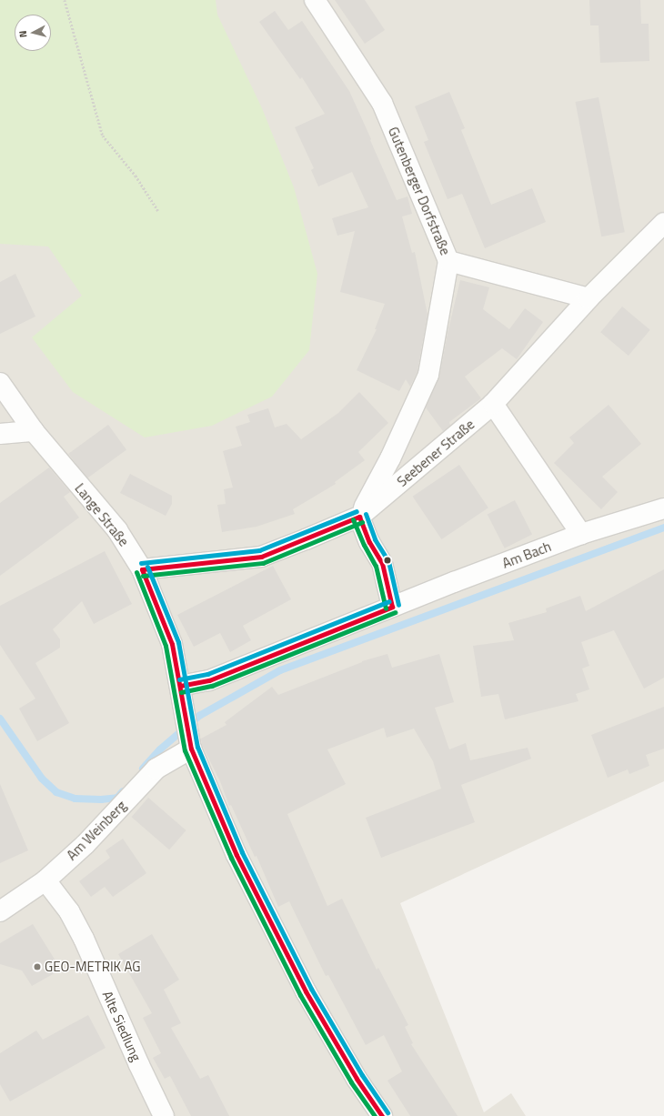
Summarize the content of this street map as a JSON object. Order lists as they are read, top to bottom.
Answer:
{
  "streets": {
    "street": [
      "Gutenberger Dorfstraße",
      "Seebener Straße",
      "Lange Straße",
      "Am Bach",
      "Am Weinberg",
      "Alte Siedlung"
    ]
  },
  "crossings": [
    ["Gutenberger Dorfstraße", "Seebener Straße"],
    ["Seebener Straße", "Lange Straße"],
    ["Lange Straße", "Am Bach"],
    ["Lange Straße", "Am Weinberg"],
    ["Am Weinberg", "Alte Siedlung"]
  ],
  "places": ["GEO-METRIK AG"],
  "north": "left"
}
